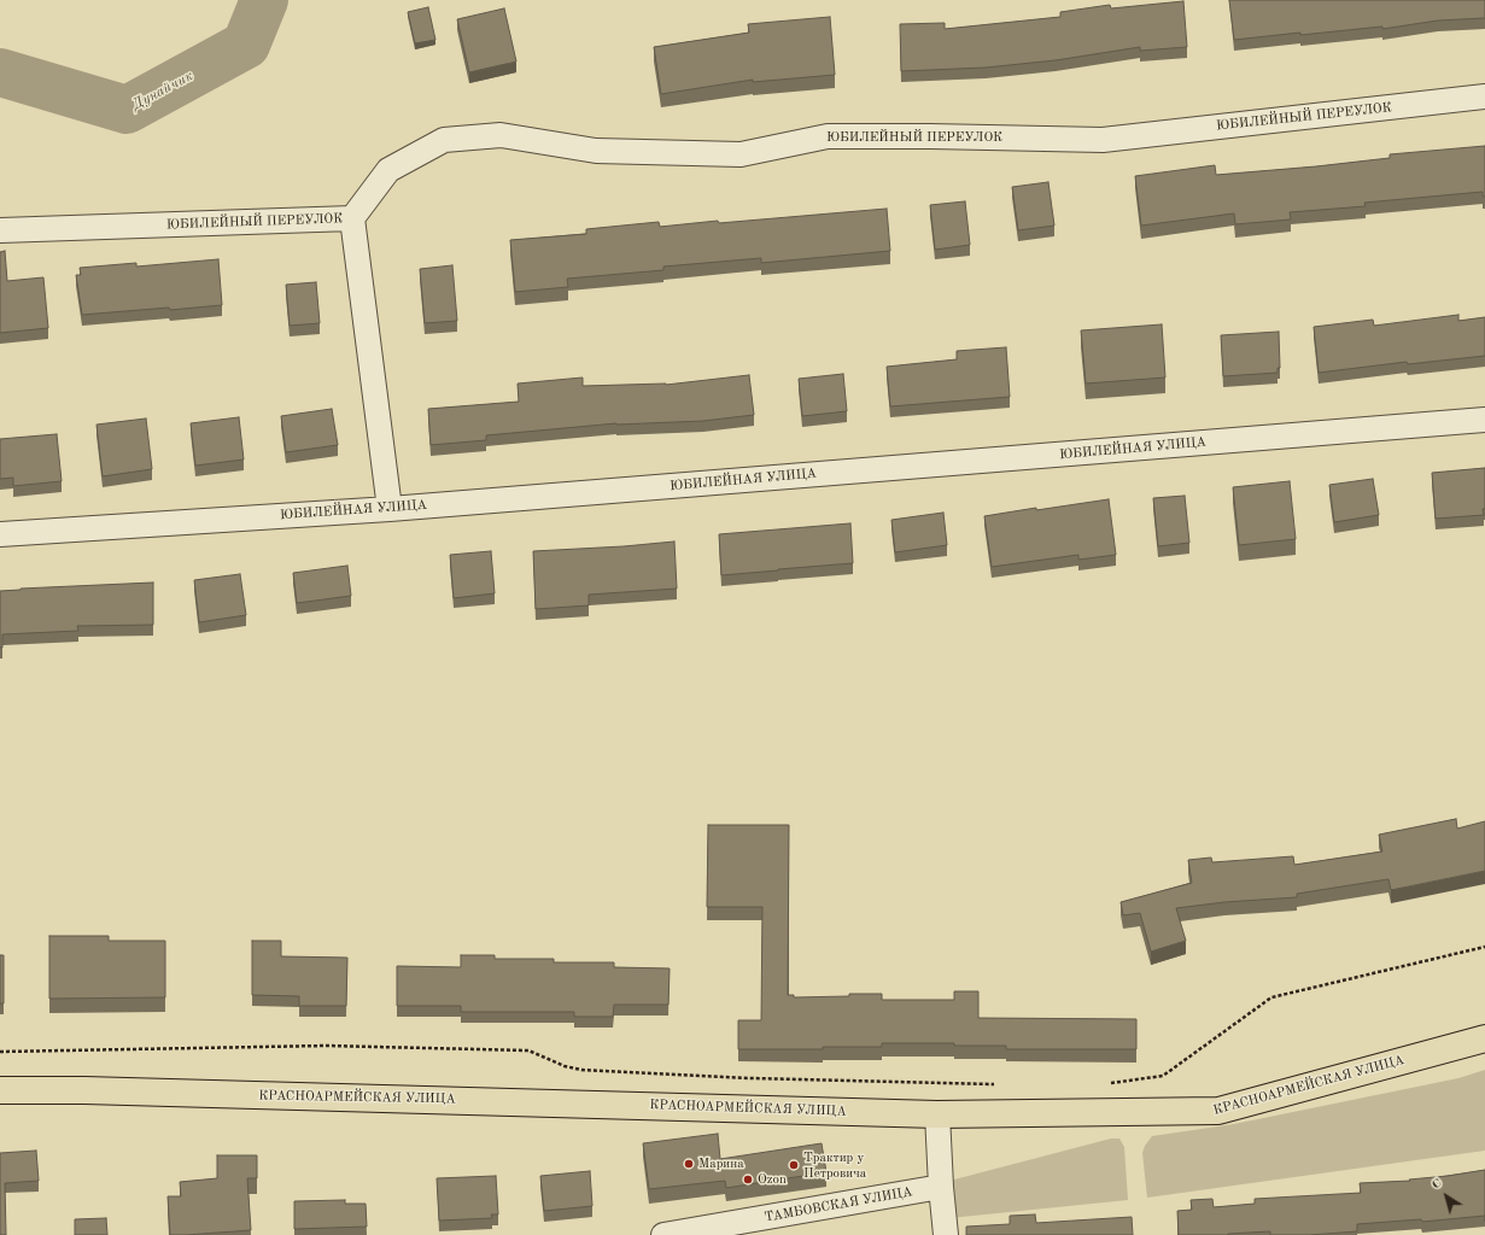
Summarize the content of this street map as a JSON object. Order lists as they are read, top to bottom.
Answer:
{
  "streets": {
    "main road": ["КРАСНОАРМЕЙСКАЯ УЛИЦА"],
    "street": ["ЮБИЛЕЙНЫЙ ПЕРЕУЛОК", "ЮБИЛЕЙНАЯ УЛИЦА", "ТАМБОВСКАЯ УЛИЦА"]
  },
  "water": ["Дунайчик"],
  "places": ["Марина", "Трактир у Петровича", "Ozon"],
  "north": "top left"
}
